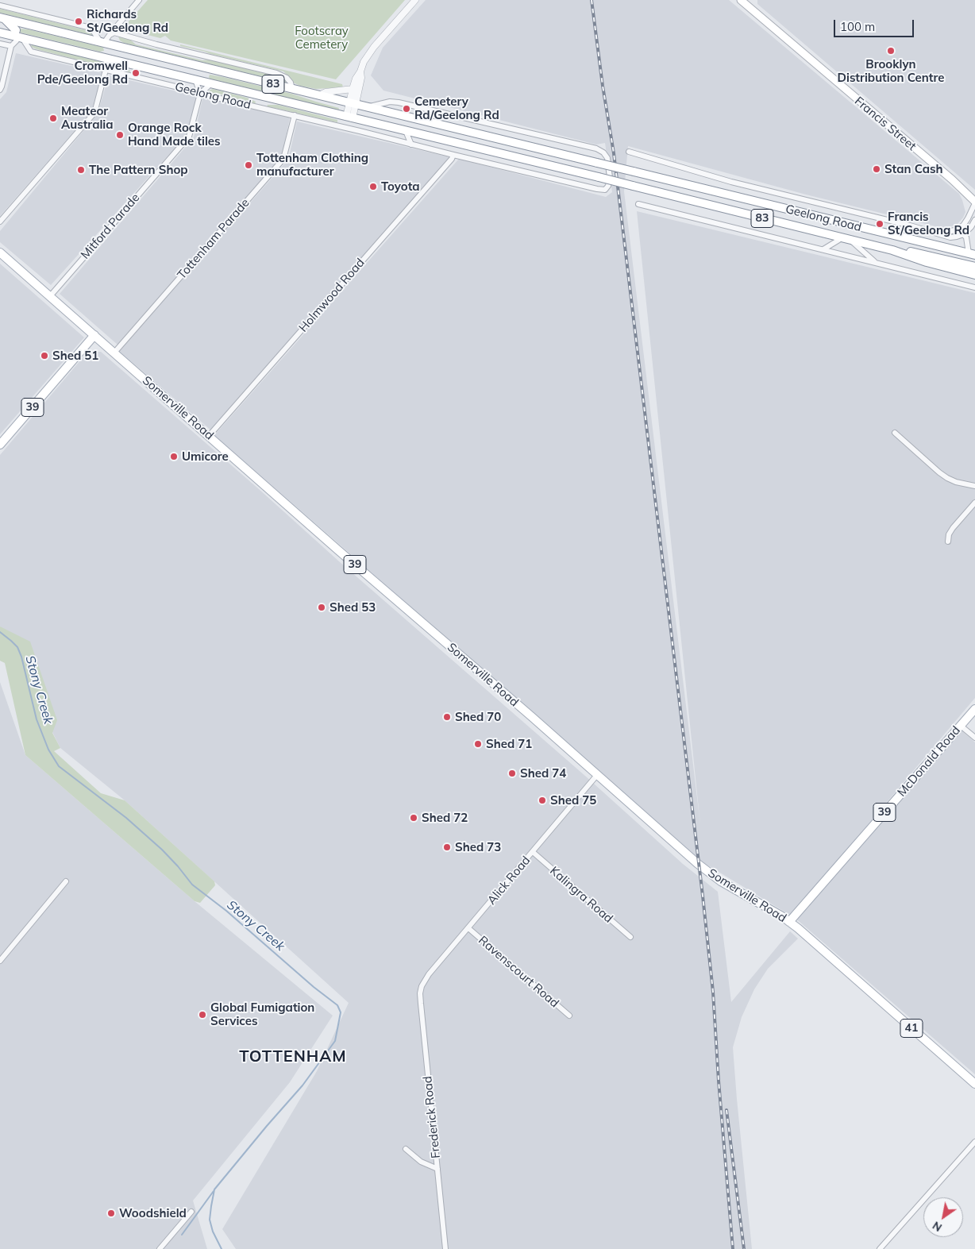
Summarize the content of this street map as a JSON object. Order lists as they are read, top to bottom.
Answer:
{
  "streets": {
    "main road": [
      "83",
      "Geelong Road",
      "Francis Street",
      "39",
      "Somerville Road",
      "McDonald Road",
      "41"
    ],
    "street": [
      "Mitford Parade",
      "Tottenham Parade",
      "Holmwood Road",
      "Alick Road",
      "Kalingra Road",
      "Ravenscourt Road",
      "Frederick Road"
    ]
  },
  "crossings": [
    ["Geelong Road", "Mitford Parade"],
    ["Geelong Road", "Tottenham Parade"],
    ["Geelong Road", "Holmwood Road"],
    ["Mitford Parade", "Somerville Road"],
    ["Tottenham Parade", "Somerville Road"],
    ["Holmwood Road", "Somerville Road"],
    ["39", "Somerville Road"],
    ["Somerville Road", "McDonald Road"],
    ["Somerville Road", "Alick Road"],
    ["Alick Road", "Kalingra Road"],
    ["Alick Road", "Ravenscourt Road"],
    ["Alick Road", "Frederick Road"]
  ],
  "districts": ["TOTTENHAM"],
  "water": ["Stony Creek"],
  "parks": ["Footscray Cemetery"],
  "places": [
    "Richards St/Geelong Rd",
    "Brooklyn Distribution Centre",
    "Cromwell Pde/Geelong Rd",
    "Cemetery Rd/Geelong Rd",
    "Meateor Australia",
    "Orange Rock Hand Made tiles",
    "Tottenham Clothing manufacturer",
    "Stan Cash",
    "The Pattern Shop",
    "Toyota",
    "Francis St/Geelong Rd",
    "Shed 51",
    "Umicore",
    "Shed 53",
    "Shed 70",
    "Shed 71",
    "Shed 74",
    "Shed 75",
    "Shed 72",
    "Shed 73",
    "Global Fumigation Services",
    "Woodshield"
  ],
  "scale_bar": "100 m",
  "north": "bottom left"
}
